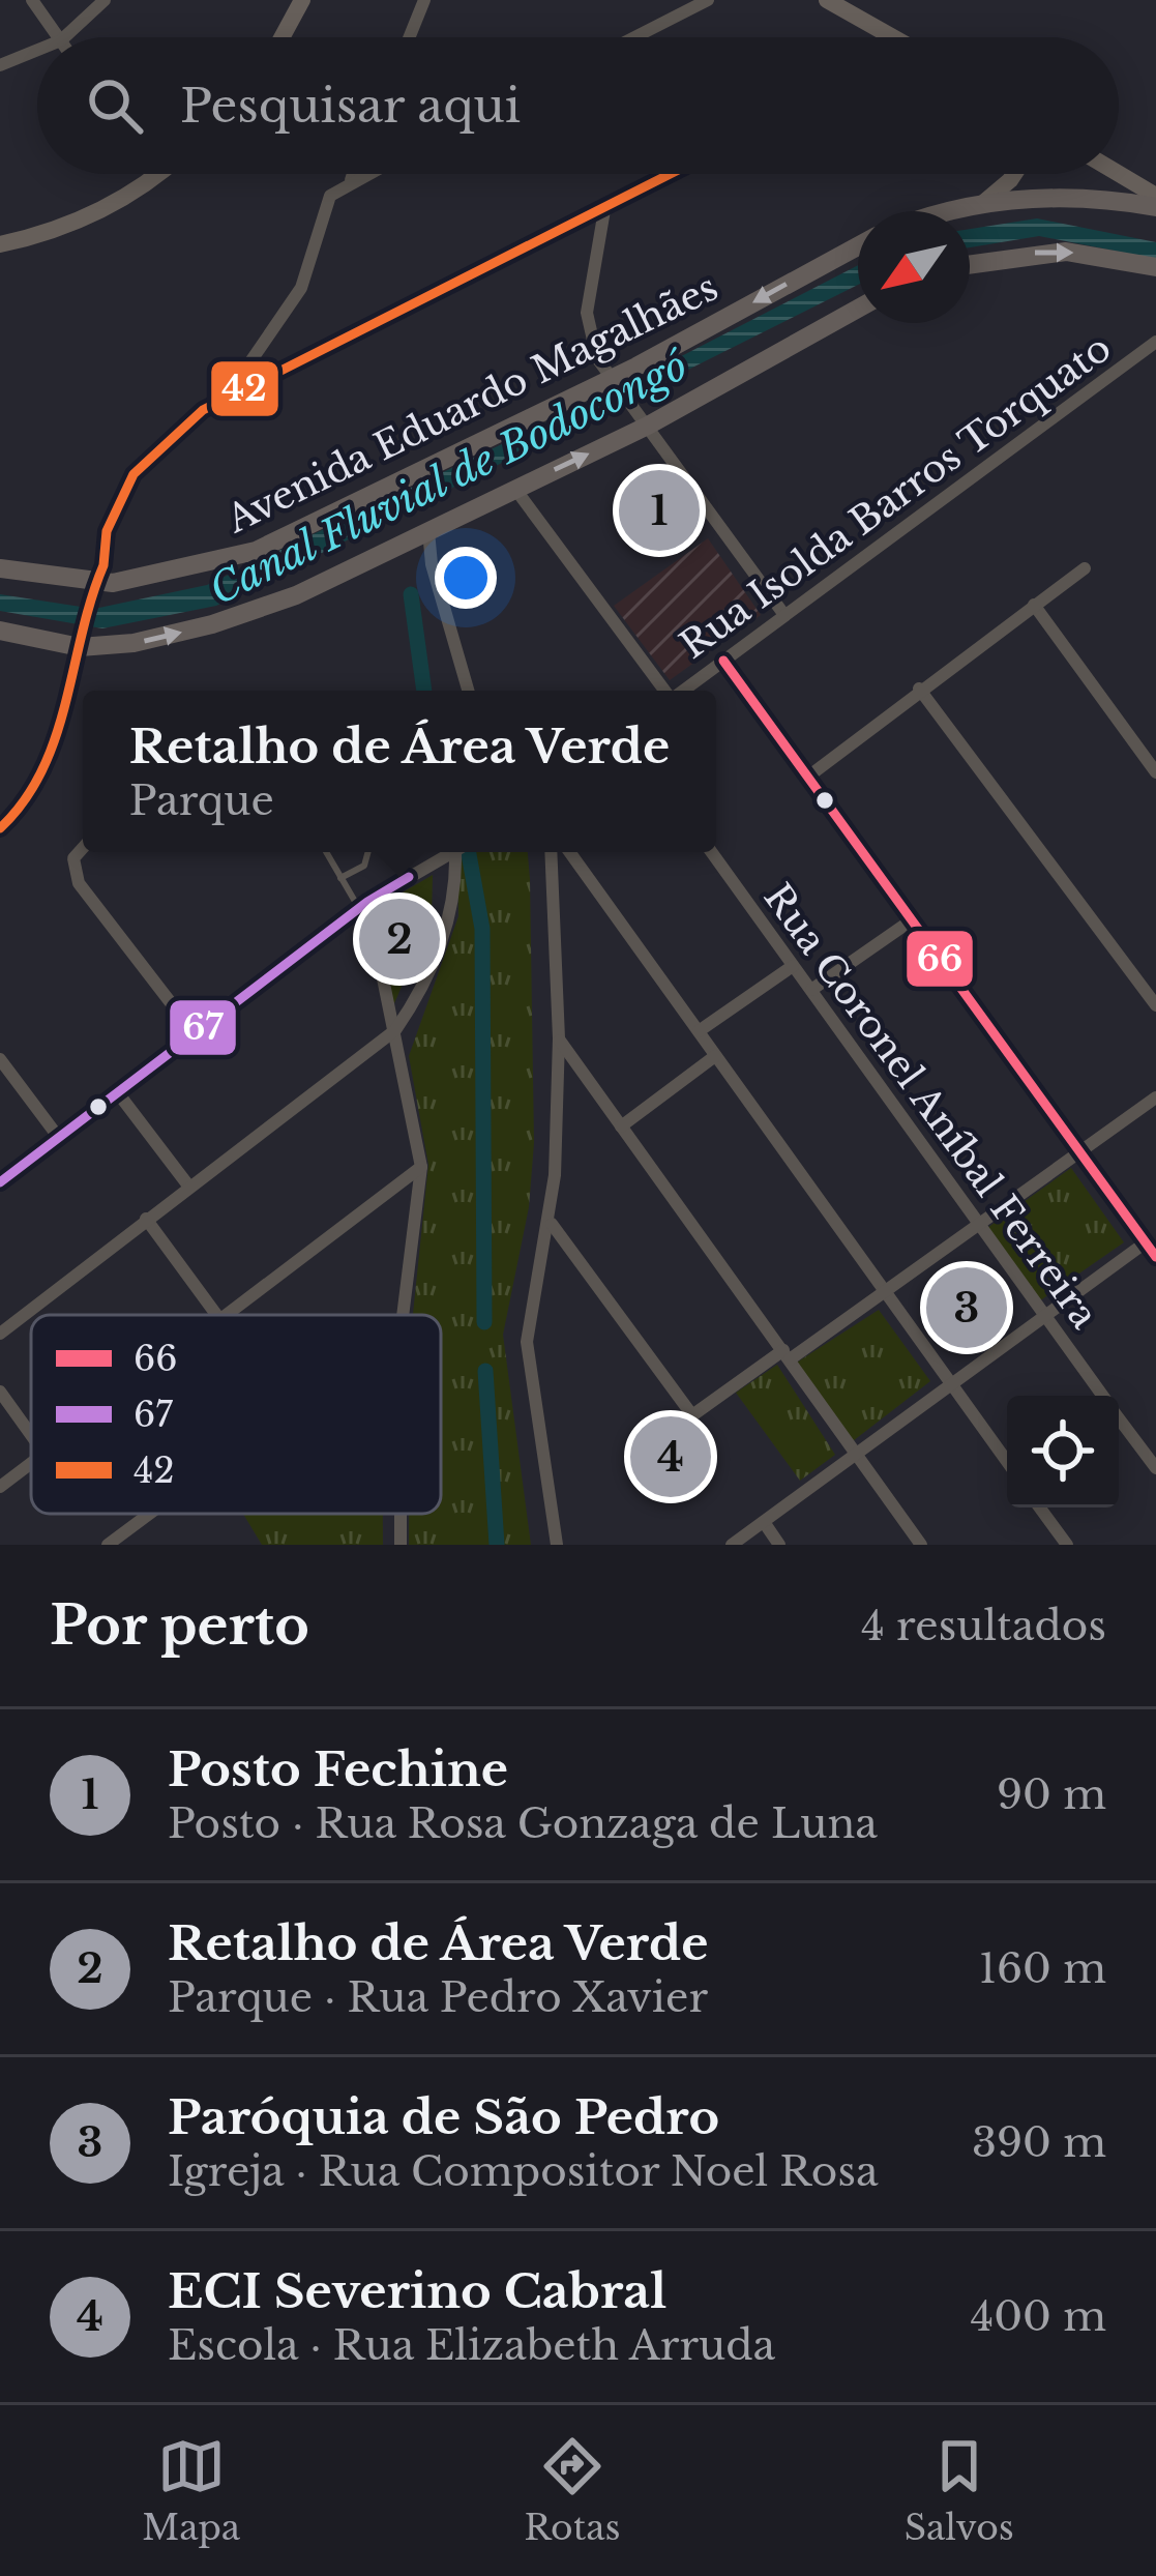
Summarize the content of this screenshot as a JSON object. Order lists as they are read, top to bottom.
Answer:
{
  "streets": {
    "main road": ["Avenida Eduardo Magalhães"],
    "street": ["Rua Isolda Barros Torquato", "Rua Coronel Aníbal Ferreira"]
  },
  "water": ["Canal Fluvial de Bodocongó"],
  "lines": ["transit line 42", "transit line 66", "transit line 67"],
  "legend": ["66", "67", "42"],
  "north": "bottom left",
  "page": {
    "search": "Pesquisar aqui",
    "pins": [
      "1",
      "2",
      "3",
      "4"
    ],
    "popup": ["Retalho de Área Verde", "Parque"],
    "heading": ["Por perto", "4 resultados"],
    "list": [
      {
        "mark": "1",
        "name": "Posto Fechine",
        "note": "Posto · Rua Rosa Gonzaga de Luna",
        "value": "90 m"
      },
      {
        "mark": "2",
        "name": "Retalho de Área Verde",
        "note": "Parque · Rua Pedro Xavier",
        "value": "160 m"
      },
      {
        "mark": "3",
        "name": "Paróquia de São Pedro",
        "note": "Igreja · Rua Compositor Noel Rosa",
        "value": "390 m"
      },
      {
        "mark": "4",
        "name": "ECI Severino Cabral",
        "note": "Escola · Rua Elizabeth Arruda",
        "value": "400 m"
      }
    ],
    "nav": ["Mapa", "Rotas", "Salvos"]
  }
}
